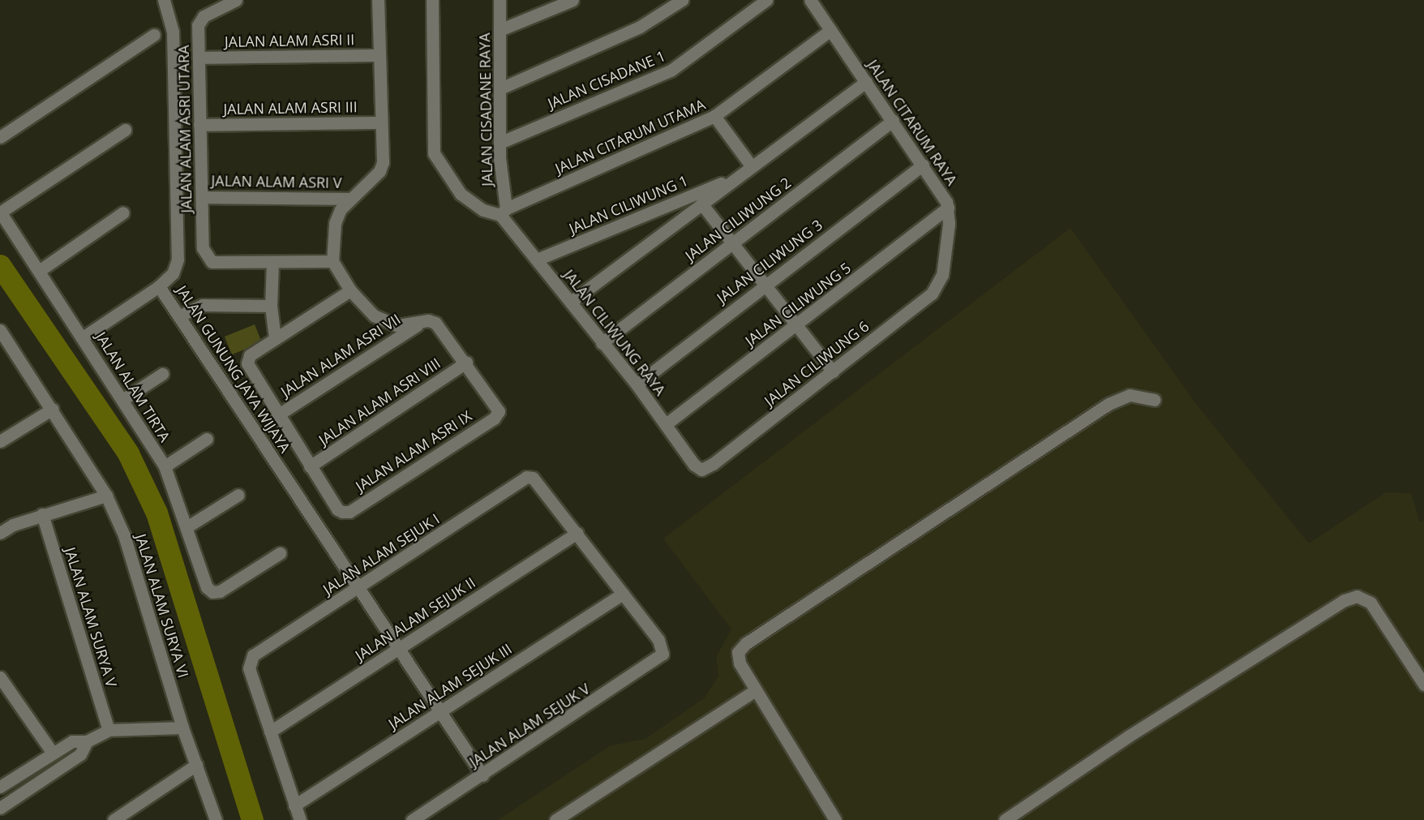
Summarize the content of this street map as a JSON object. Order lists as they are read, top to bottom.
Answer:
{
  "streets": {
    "street": [
      "JALAN ALAM ASRI II",
      "JALAN CISADANE 1",
      "JALAN ALAM ASRI III",
      "JALAN CISADANE RAYA",
      "JALAN CITARUM RAYA",
      "JALAN ALAM ASRI UTARA",
      "JALAN CITARUM UTAMA",
      "JALAN ALAM ASRI V",
      "JALAN CILIWUNG 1",
      "JALAN CILIWUNG 2",
      "JALAN CILIWUNG 3",
      "JALAN CILIWUNG 5",
      "JALAN CILIWUNG RAYA",
      "JALAN ALAM ASRI VII",
      "JALAN CILIWUNG 6",
      "JALAN GUNUNG JAYA WIJAYA",
      "JALAN ALAM TIRTA",
      "JALAN ALAM ASRI VIII",
      "JALAN ALAM ASRI IX",
      "JALAN ALAM SEJUK I",
      "JALAN ALAM SURYA VI",
      "JALAN ALAM SURYA V",
      "JALAN ALAM SEJUK II",
      "JALAN ALAM SEJUK III",
      "JALAN ALAM SEJUK V"
    ]
  },
  "crossings": [
    ["JALAN ALAM ASRI II", "JALAN ALAM ASRI UTARA"],
    ["JALAN CISADANE 1", "JALAN CISADANE RAYA"],
    ["JALAN ALAM ASRI III", "JALAN ALAM ASRI UTARA"],
    ["JALAN CISADANE RAYA", "JALAN CITARUM UTAMA"],
    ["JALAN CISADANE RAYA", "JALAN CILIWUNG RAYA"],
    ["JALAN CITARUM RAYA", "JALAN CITARUM UTAMA"],
    ["JALAN CITARUM RAYA", "JALAN CILIWUNG 1"],
    ["JALAN CITARUM RAYA", "JALAN CILIWUNG 2"],
    ["JALAN CITARUM RAYA", "JALAN CILIWUNG 3"],
    ["JALAN CITARUM RAYA", "JALAN CILIWUNG 5"],
    ["JALAN CITARUM RAYA", "JALAN CILIWUNG 6"],
    ["JALAN ALAM ASRI UTARA", "JALAN ALAM ASRI V"],
    ["JALAN CITARUM UTAMA", "JALAN CILIWUNG RAYA"],
    ["JALAN CILIWUNG 1", "JALAN CILIWUNG RAYA"],
    ["JALAN CILIWUNG 2", "JALAN CILIWUNG RAYA"],
    ["JALAN CILIWUNG 3", "JALAN CILIWUNG RAYA"],
    ["JALAN CILIWUNG 5", "JALAN CILIWUNG RAYA"],
    ["JALAN CILIWUNG RAYA", "JALAN CILIWUNG 6"],
    ["JALAN GUNUNG JAYA WIJAYA", "JALAN ALAM SEJUK I"],
    ["JALAN GUNUNG JAYA WIJAYA", "JALAN ALAM SEJUK II"],
    ["JALAN GUNUNG JAYA WIJAYA", "JALAN ALAM SEJUK III"],
    ["JALAN GUNUNG JAYA WIJAYA", "JALAN ALAM SEJUK V"],
    ["JALAN ALAM ASRI VIII", "JALAN ALAM ASRI IX"],
    ["JALAN ALAM SEJUK I", "JALAN ALAM SEJUK II"],
    ["JALAN ALAM SEJUK III", "JALAN ALAM SEJUK V"]
  ]
}
